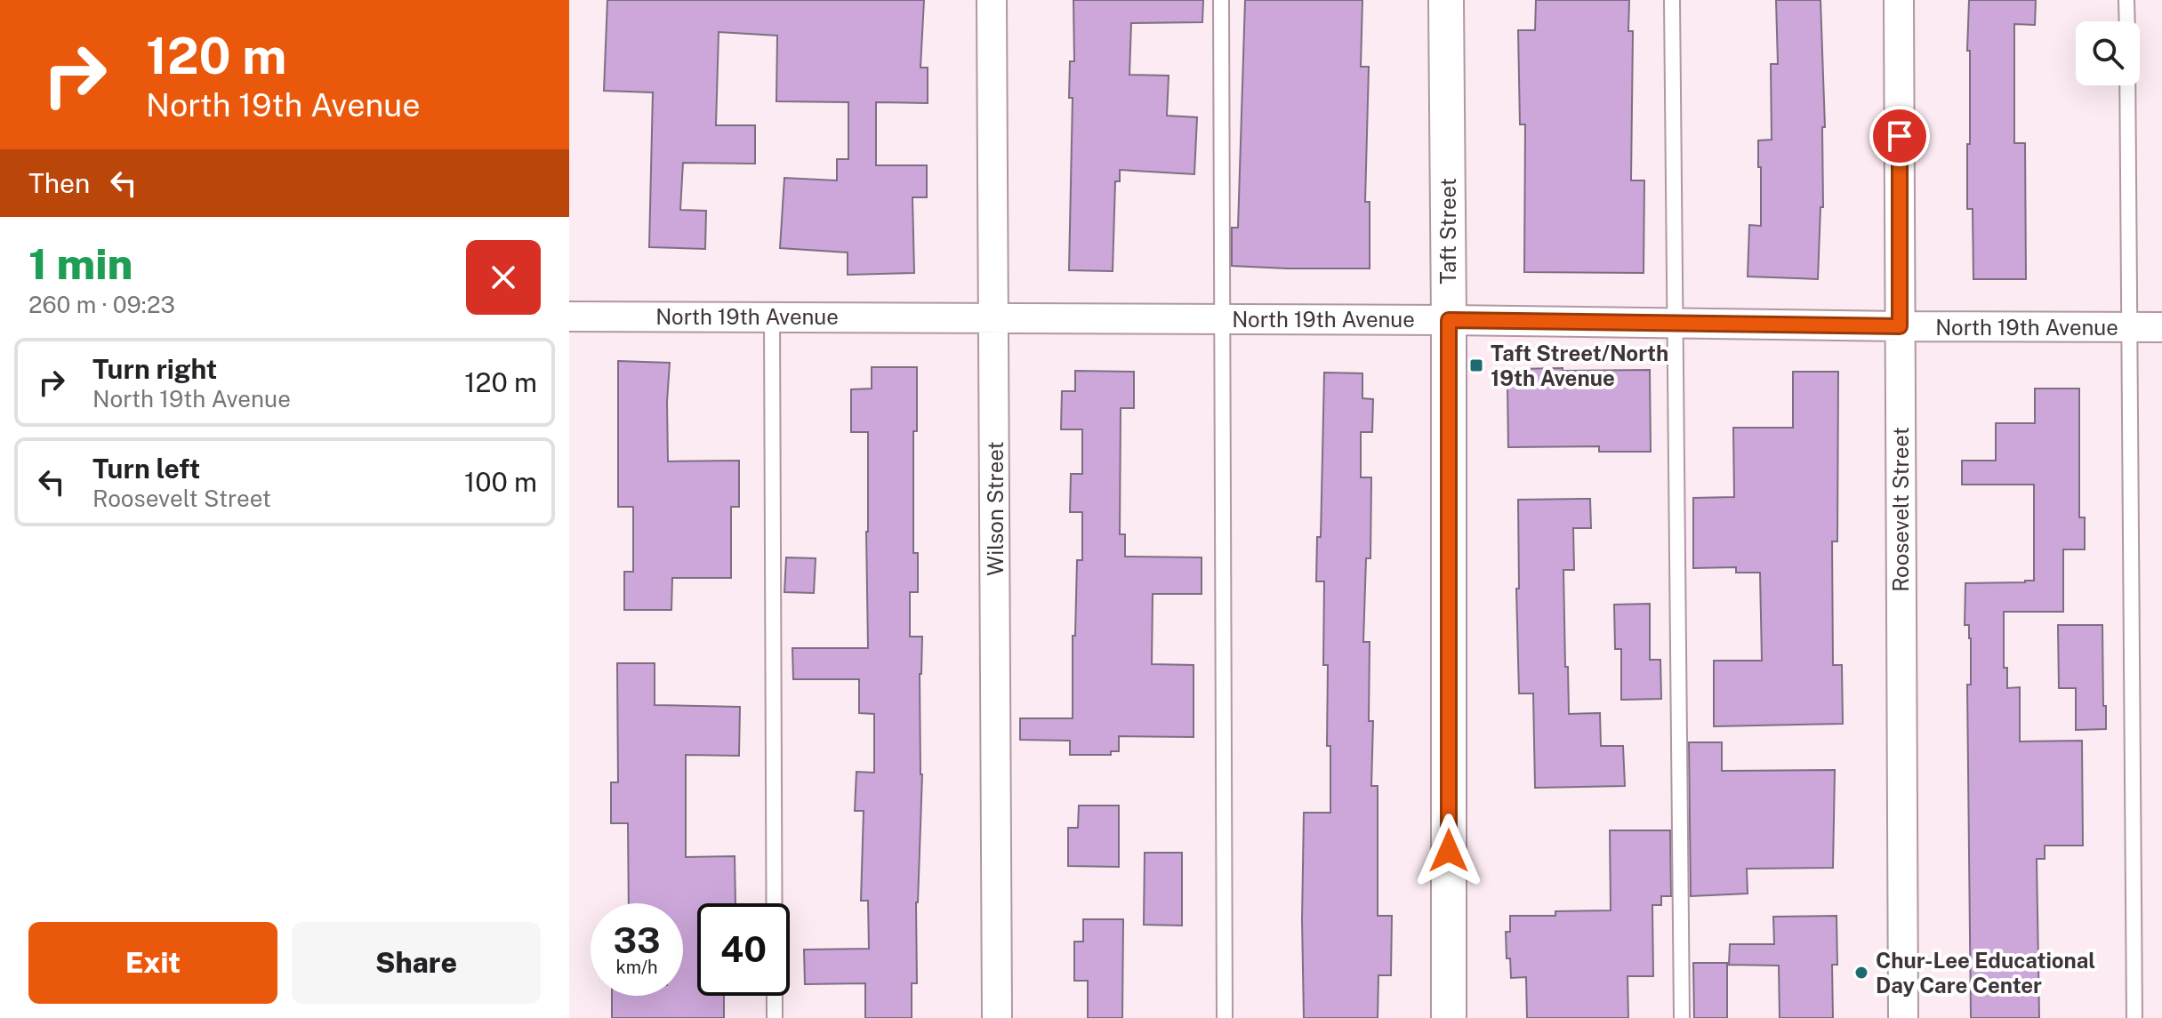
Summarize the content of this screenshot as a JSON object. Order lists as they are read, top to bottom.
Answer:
{
  "streets": {
    "street": [
      "Taft Street",
      "North 19th Avenue",
      "Wilson Street",
      "Roosevelt Street"
    ]
  },
  "crossings": [
    ["Taft Street", "North 19th Avenue"],
    ["North 19th Avenue", "Wilson Street"],
    ["North 19th Avenue", "Roosevelt Street"]
  ],
  "places": {
    "transit": ["Taft Street/North 19th Avenue"],
    "other": ["Chur-Lee Educational Day Care Center"]
  },
  "page": {
    "turn": ["120 m", "North 19th Avenue"],
    "then": "Then",
    "heading": ["1 min", "260 m · 09:23"],
    "list": [
      {
        "name": "Turn right",
        "note": "North 19th Avenue",
        "value": "120 m"
      },
      {
        "name": "Turn left",
        "note": "Roosevelt Street",
        "value": "100 m"
      }
    ],
    "speed": "33 km/h",
    "limit": "40",
    "buttons": ["Exit", "Share"]
  }
}
